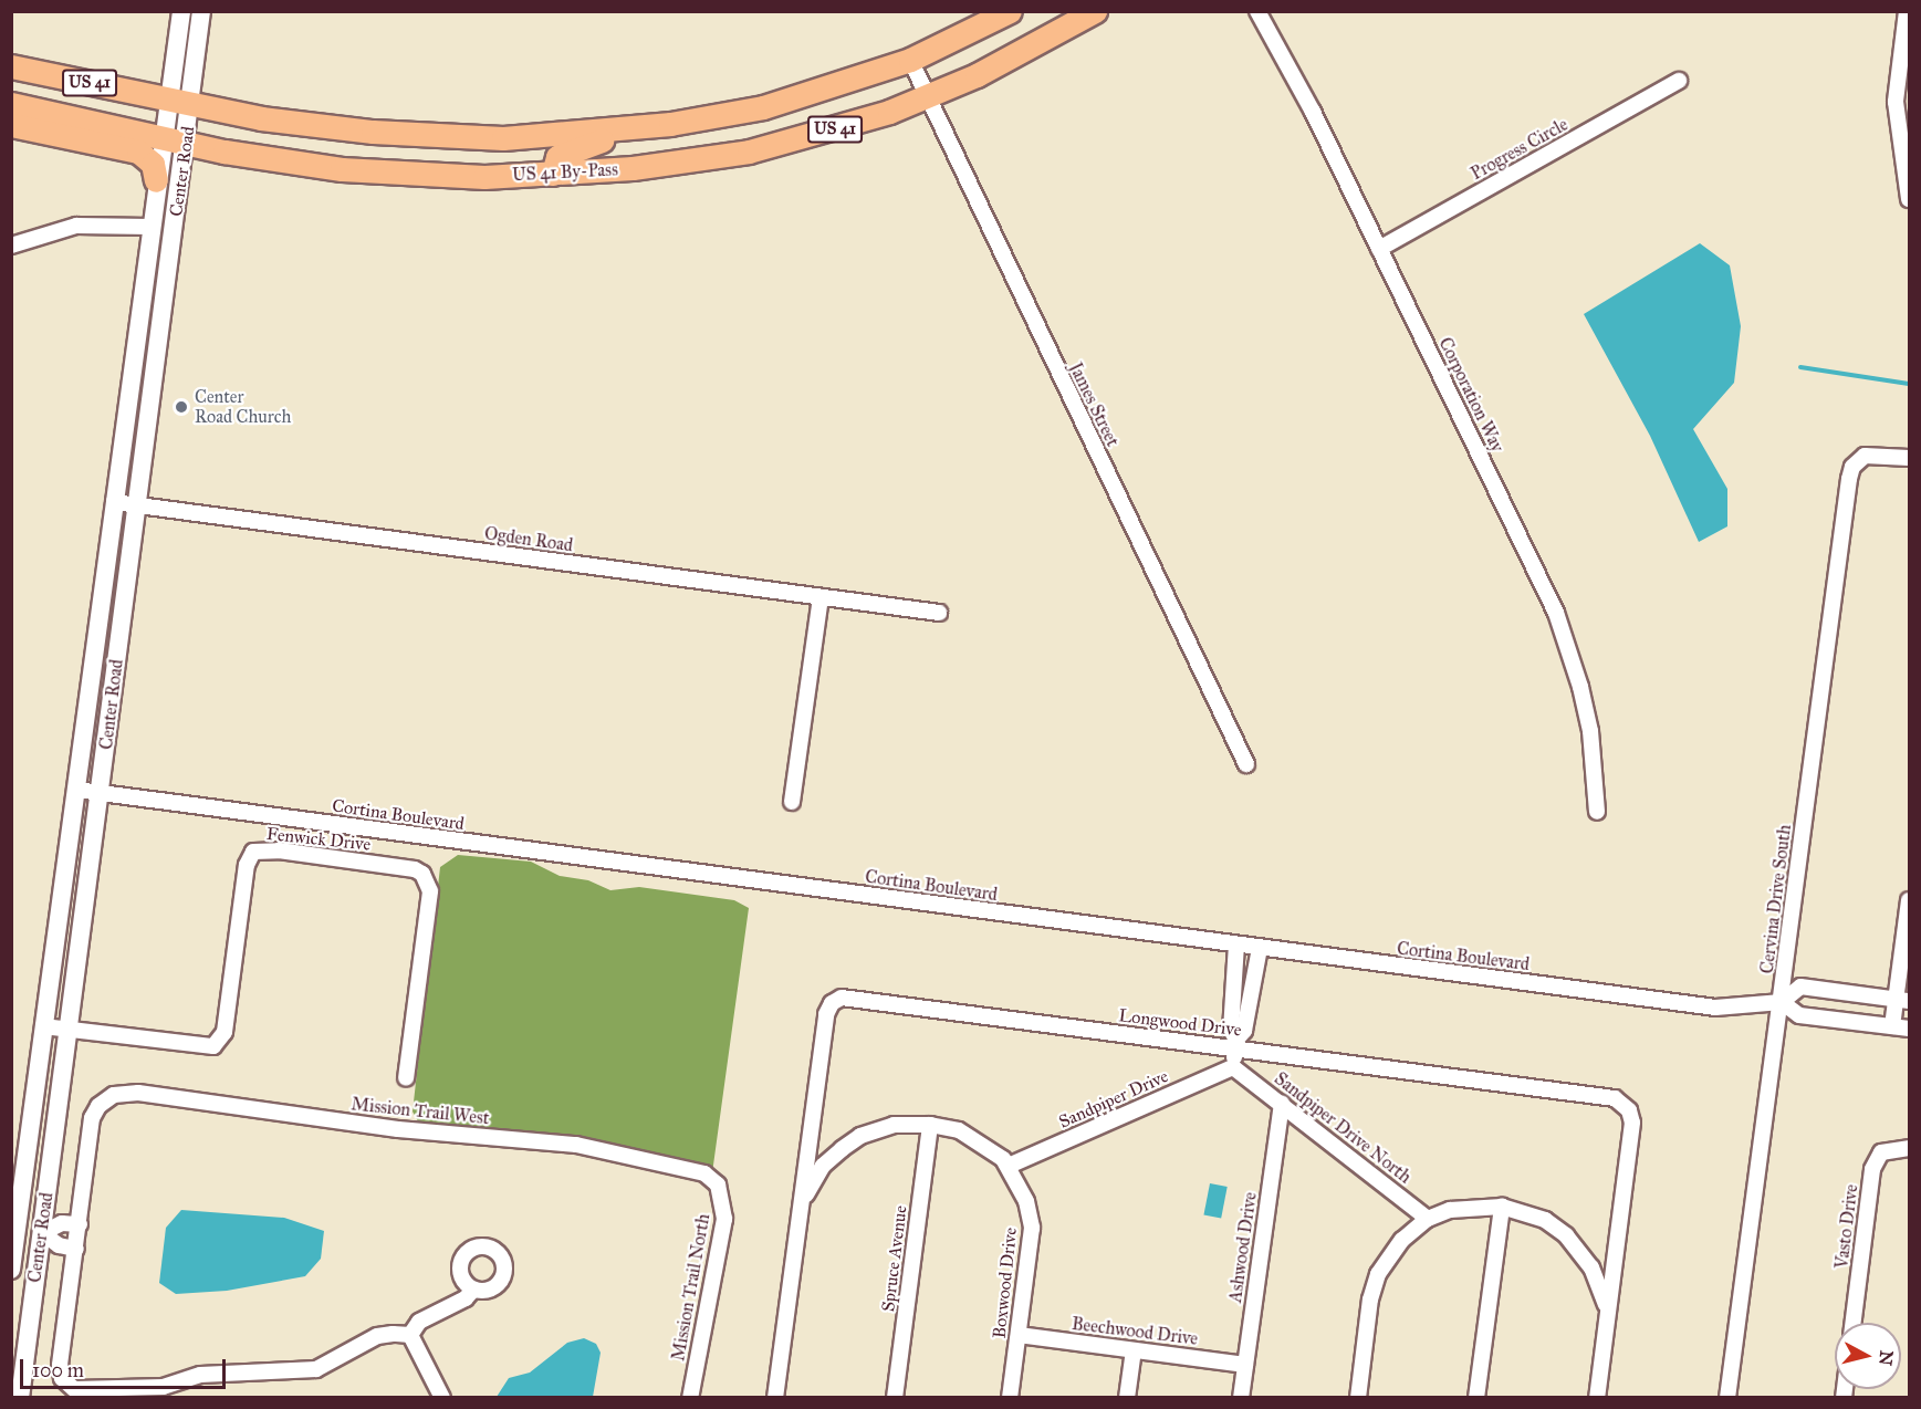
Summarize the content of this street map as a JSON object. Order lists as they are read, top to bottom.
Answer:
{
  "streets": {
    "main road": ["US 41", "US 41 By-Pass"],
    "street": [
      "Progress Circle",
      "Center Road",
      "Corporation Way",
      "James Street",
      "Ogden Road",
      "Cortina Boulevard",
      "Fenwick Drive",
      "Cervina Drive South",
      "Longwood Drive",
      "Sandpiper Drive",
      "Mission Trail West",
      "Sandpiper Drive North",
      "Vasto Drive",
      "Ashwood Drive",
      "Spruce Avenue",
      "Boxwood Drive",
      "Mission Trail North",
      "Beechwood Drive"
    ]
  },
  "crossings": [
    ["Progress Circle", "Corporation Way"],
    ["Center Road", "US 41 By-Pass"],
    ["Center Road", "Ogden Road"],
    ["Center Road", "Cortina Boulevard"],
    ["Center Road", "Fenwick Drive"],
    ["US 41 By-Pass", "James Street"],
    ["Cortina Boulevard", "Cervina Drive South"],
    ["Longwood Drive", "Boxwood Drive"],
    ["Sandpiper Drive", "Sandpiper Drive North"],
    ["Sandpiper Drive", "Boxwood Drive"],
    ["Mission Trail West", "Mission Trail North"],
    ["Sandpiper Drive North", "Ashwood Drive"],
    ["Ashwood Drive", "Beechwood Drive"],
    ["Spruce Avenue", "Boxwood Drive"],
    ["Boxwood Drive", "Beechwood Drive"]
  ],
  "places": ["Center Road Church"],
  "scale_bar": "100 m",
  "north": "right"
}
